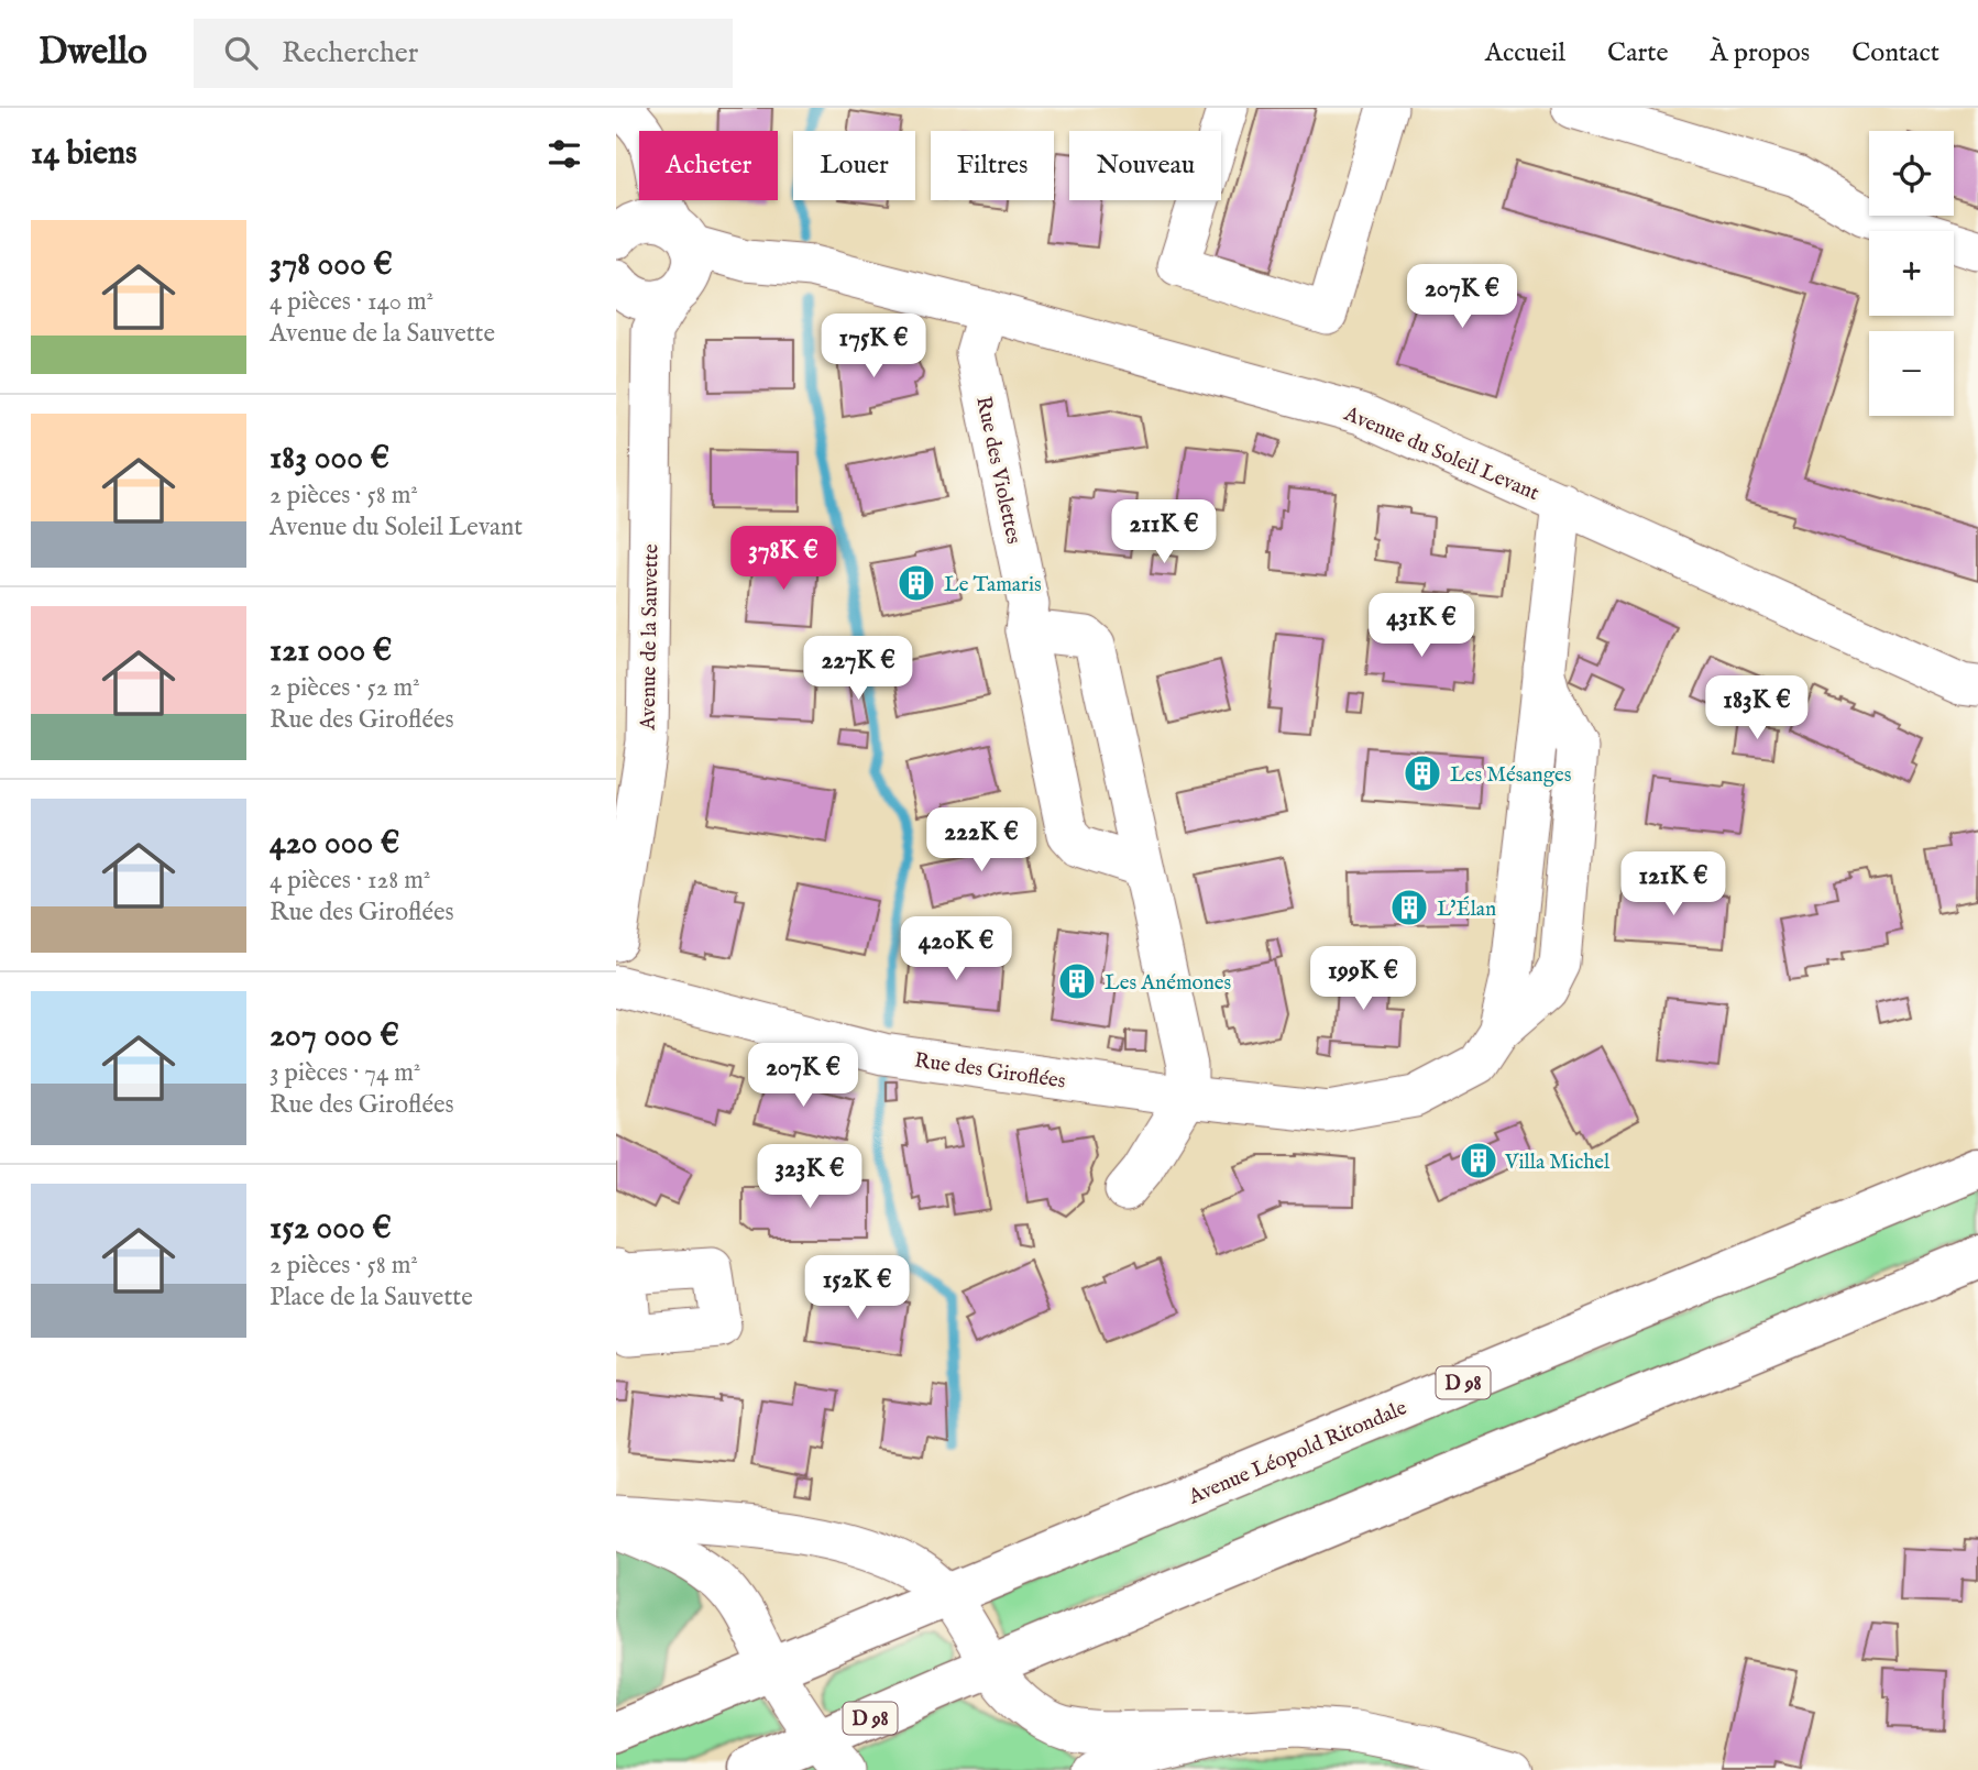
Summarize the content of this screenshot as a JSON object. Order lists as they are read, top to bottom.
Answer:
{
  "streets": {
    "highway": ["D 98", "Avenue Léopold Ritondale"],
    "street": [
      "Avenue du Soleil Levant",
      "Rue des Violettes",
      "Avenue de la Sauvette",
      "Rue des Giroflées"
    ]
  },
  "crossings": [
    ["Avenue du Soleil Levant", "Rue des Violettes"],
    ["Avenue du Soleil Levant", "Avenue de la Sauvette"],
    ["Avenue du Soleil Levant", "Rue des Giroflées"]
  ],
  "places": {
    "building": [
      "Le Tamaris",
      "Les Mésanges",
      "L'Élan",
      "Les Anémones",
      "Villa Michel"
    ]
  },
  "page": {
    "header": "Dwello",
    "search": "Rechercher",
    "nav": [
      "Accueil",
      "Carte",
      "À propos",
      "Contact"
    ],
    "heading": "14 biens",
    "map_buttons": ["+", "−"],
    "chip": [
      "Acheter",
      "Louer",
      "Filtres",
      "Nouveau"
    ],
    "list": [
      {
        "name": "378 000 €",
        "note": "4 pièces · 140 m² · Avenue de la Sauvette"
      },
      {
        "name": "183 000 €",
        "note": "2 pièces · 58 m² · Avenue du Soleil Levant"
      },
      {
        "name": "121 000 €",
        "note": "2 pièces · 52 m² · Rue des Giroflées"
      },
      {
        "name": "420 000 €",
        "note": "4 pièces · 128 m² · Rue des Giroflées"
      },
      {
        "name": "207 000 €",
        "note": "3 pièces · 74 m² · Rue des Giroflées"
      },
      {
        "name": "152 000 €",
        "note": "2 pièces · 58 m² · Place de la Sauvette"
      }
    ],
    "price": [
      "207K €",
      "175K €",
      "211K €",
      "378K €",
      "431K €",
      "227K €",
      "183K €",
      "222K €",
      "121K €",
      "420K €",
      "199K €",
      "207K €",
      "323K €",
      "152K €"
    ]
  }
}
